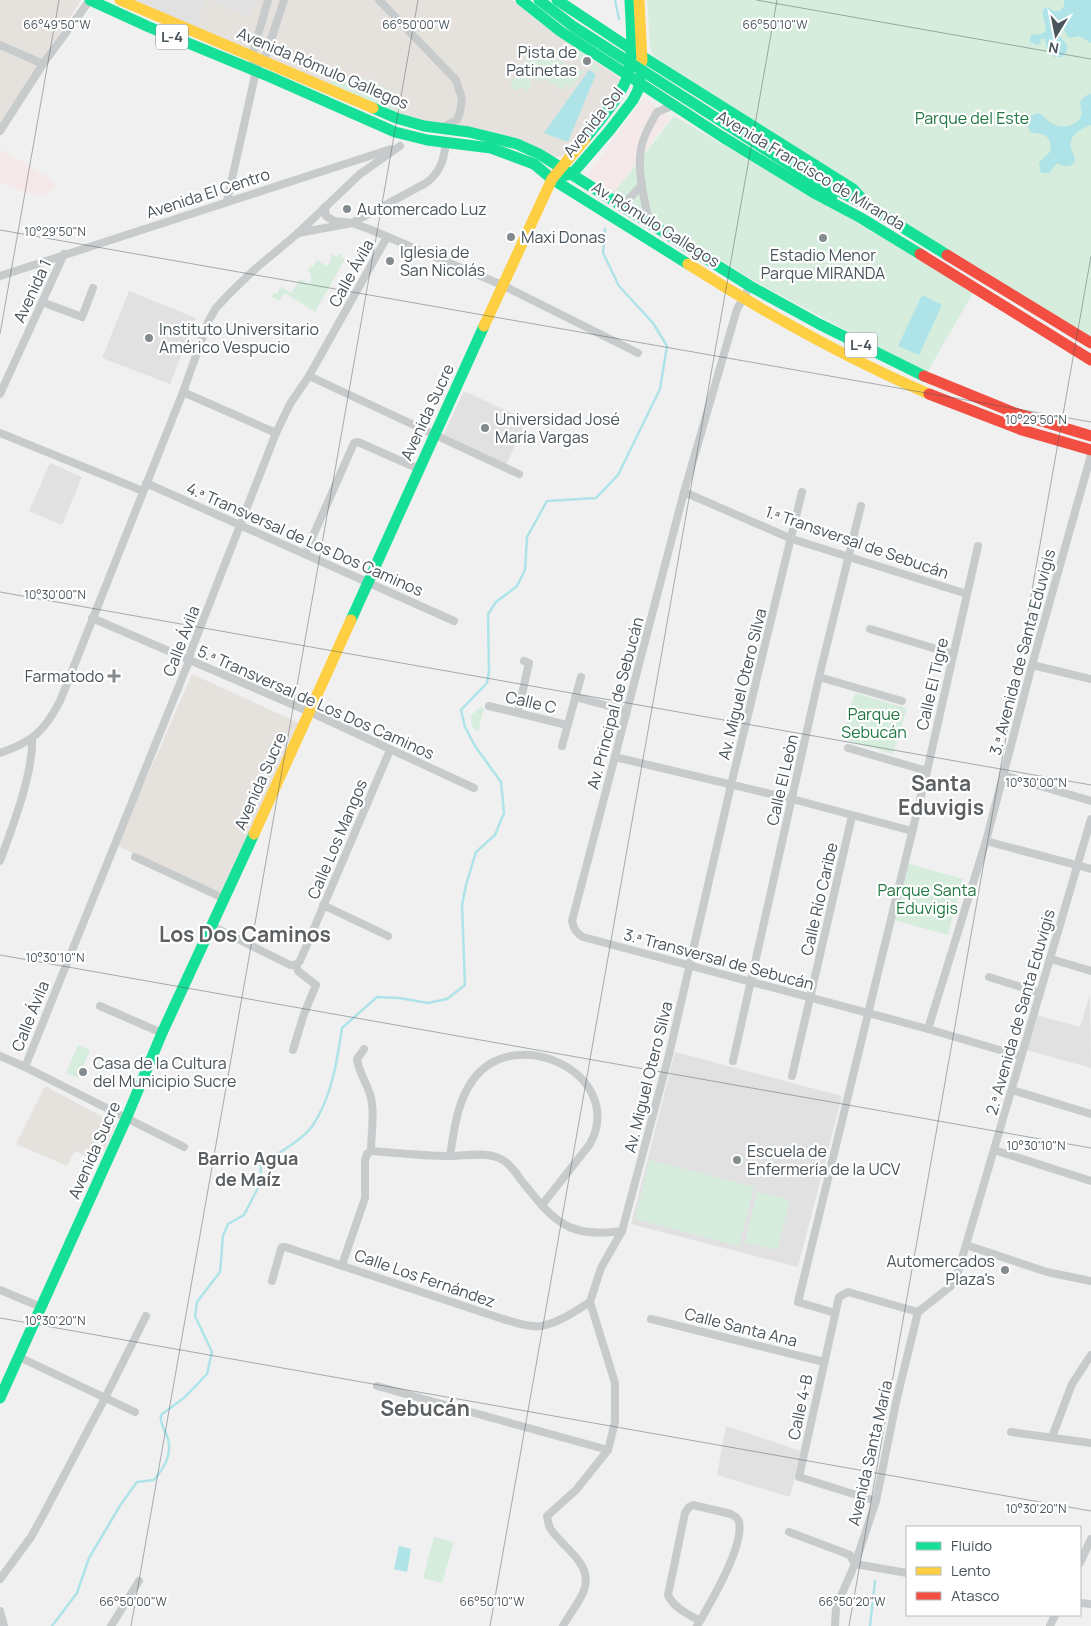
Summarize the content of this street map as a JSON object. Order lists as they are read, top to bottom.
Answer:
{
  "streets": {
    "main road": [
      "L-4",
      "Avenida Rómulo Gallegos",
      "Avenida Sol",
      "Avenida Francisco de Miranda",
      "Av. Rómulo Gallegos",
      "Avenida Sucre"
    ],
    "street": [
      "Avenida El Centro",
      "Calle Ávila",
      "Avenida 1",
      "4.ª Transversal de Los Dos Caminos",
      "1.ª Transversal de Sebucán",
      "3.ª Avenida de Santa Eduvigis",
      "Av. Miguel Otero Silva",
      "Calle El Tigre",
      "5.ª Transversal de Los Dos Caminos",
      "Calle C",
      "Av. Principal de Sebucán",
      "Calle El Leòn",
      "Calle Los Mangos",
      "Calle Río Caribe",
      "3.ª Transversal de Sebucán",
      "2.ª Avenida de Santa Eduvigis",
      "Calle Los Fernández",
      "Calle Santa Ana",
      "Calle 4-B",
      "Avenida Santa María"
    ]
  },
  "crossings": [
    ["L-4", "Av. Rómulo Gallegos"],
    ["L-4", "Av. Principal de Sebucán"],
    ["Avenida Rómulo Gallegos", "Avenida Sol"],
    ["Avenida Rómulo Gallegos", "Avenida El Centro"],
    ["Avenida Rómulo Gallegos", "Av. Rómulo Gallegos"],
    ["Avenida Rómulo Gallegos", "Avenida Sucre"],
    ["Avenida Sol", "Avenida Francisco de Miranda"],
    ["Avenida Sol", "Av. Rómulo Gallegos"],
    ["Avenida Sol", "Avenida Sucre"],
    ["Avenida El Centro", "Avenida 1"],
    ["Av. Rómulo Gallegos", "Avenida Sucre"],
    ["Av. Rómulo Gallegos", "Av. Principal de Sebucán"],
    ["Calle Ávila", "4.ª Transversal de Los Dos Caminos"],
    ["Calle Ávila", "5.ª Transversal de Los Dos Caminos"],
    ["Avenida Sucre", "4.ª Transversal de Los Dos Caminos"],
    ["Avenida Sucre", "5.ª Transversal de Los Dos Caminos"],
    ["1.ª Transversal de Sebucán", "Av. Miguel Otero Silva"],
    ["1.ª Transversal de Sebucán", "Calle El Tigre"],
    ["1.ª Transversal de Sebucán", "Av. Principal de Sebucán"],
    ["1.ª Transversal de Sebucán", "Calle El Leòn"],
    ["3.ª Avenida de Santa Eduvigis", "3.ª Transversal de Sebucán"],
    ["Av. Miguel Otero Silva", "3.ª Transversal de Sebucán"],
    ["Av. Miguel Otero Silva", "Calle Los Fernández"],
    ["Calle El Tigre", "3.ª Transversal de Sebucán"],
    ["Calle El Tigre", "Calle 4-B"],
    ["5.ª Transversal de Los Dos Caminos", "Calle Los Mangos"],
    ["Av. Principal de Sebucán", "3.ª Transversal de Sebucán"],
    ["Calle El Leòn", "3.ª Transversal de Sebucán"],
    ["Calle Río Caribe", "3.ª Transversal de Sebucán"],
    ["3.ª Transversal de Sebucán", "2.ª Avenida de Santa Eduvigis"],
    ["2.ª Avenida de Santa Eduvigis", "Calle 4-B"],
    ["2.ª Avenida de Santa Eduvigis", "Avenida Santa María"],
    ["Calle Santa Ana", "Calle 4-B"],
    ["Calle 4-B", "Avenida Santa María"]
  ],
  "districts": [
    "Santa Eduvigis",
    "Los Dos Caminos",
    "Barrio Agua de Maíz",
    "Sebucán"
  ],
  "parks": ["Parque del Este", "Parque Sebucán", "Parque Santa Eduvigis"],
  "places": {
    "other": [
      "Pista de Patinetas",
      "Automercado Luz",
      "Maxi Donas",
      "Estadio Menor Parque MIRANDA",
      "Iglesia de San Nicolás",
      "Instituto Universitario Américo Vespucio",
      "Universidad José María Vargas",
      "Casa de la Cultura del Municipio Sucre",
      "Escuela de Enfermería de la UCV",
      "Automercados Plaza's"
    ],
    "health": ["Farmatodo"]
  },
  "legend": ["Fluido", "Lento", "Atasco"],
  "north": "bottom",
  "coordinates": [
    "66°49'50\"W",
    "66°50'00\"W",
    "66°50'10\"W",
    "10°29'50\"N",
    "10°30'00\"N",
    "10°30'10\"N",
    "10°30'20\"N",
    "66°50'20\"W"
  ]
}
